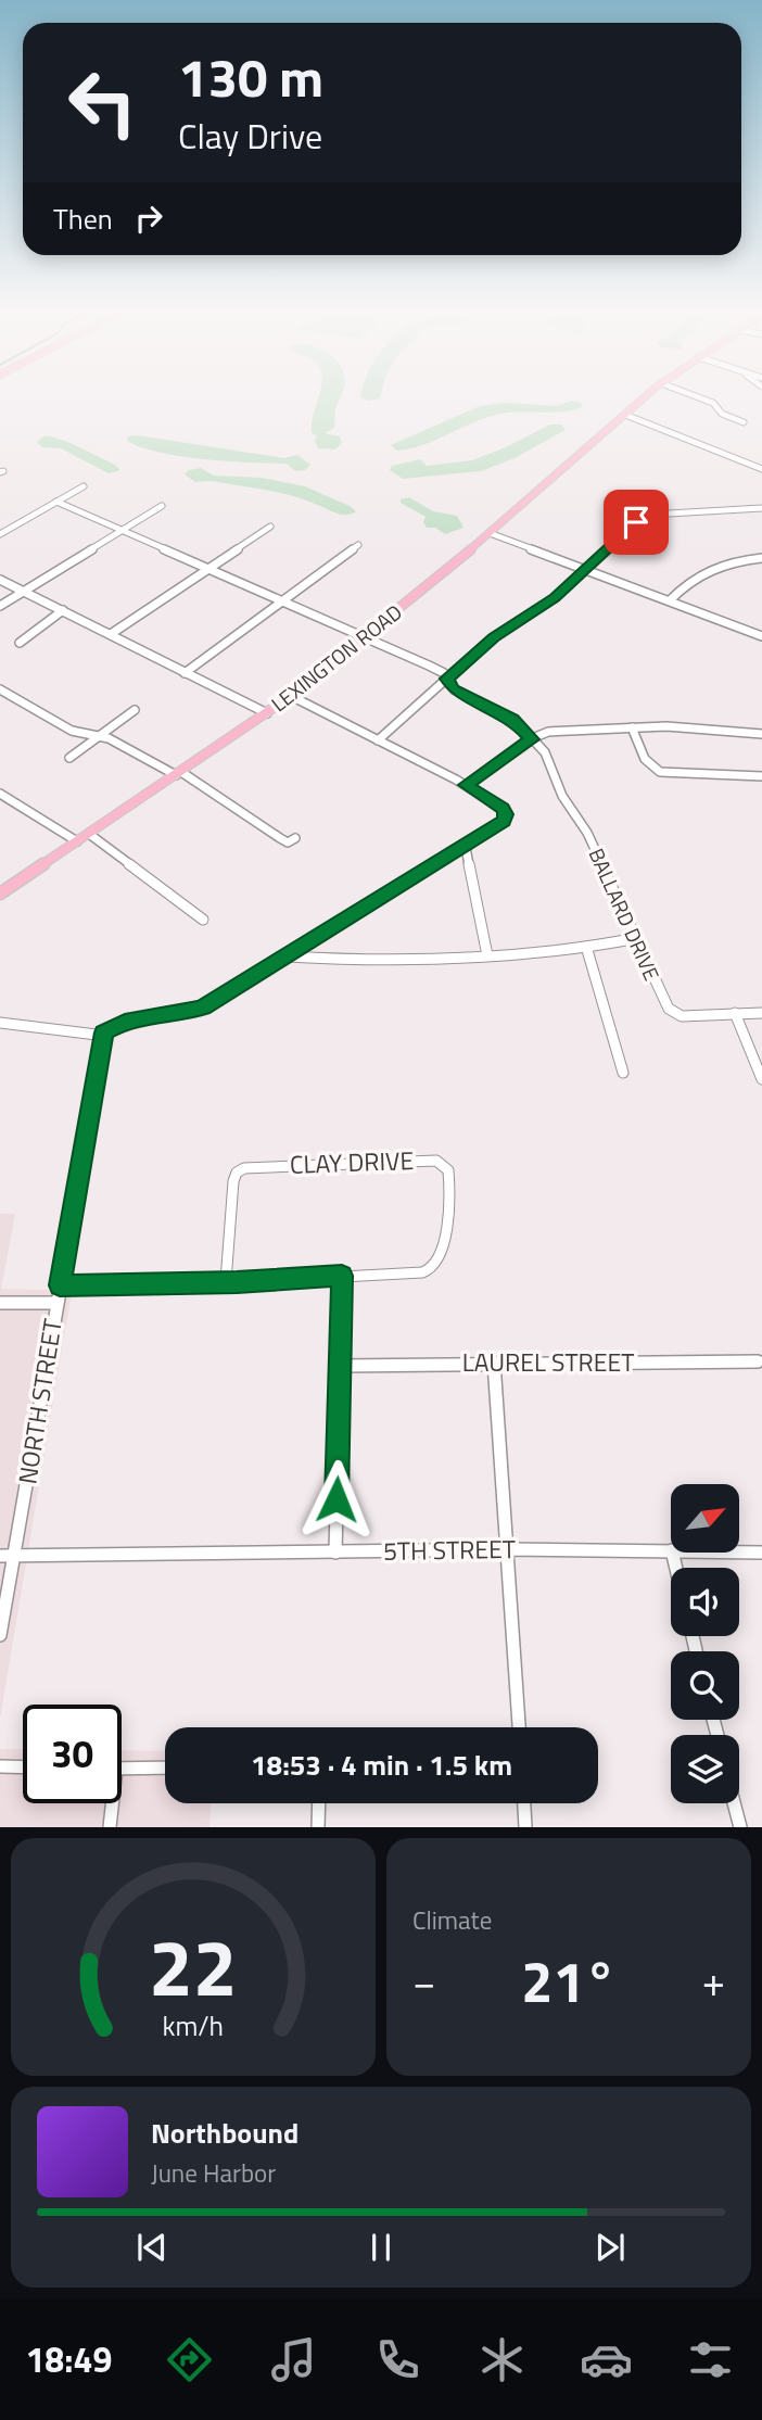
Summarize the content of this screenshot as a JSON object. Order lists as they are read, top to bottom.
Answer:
{
  "streets": {
    "main road": ["LEXINGTON ROAD"],
    "street": [
      "BALLARD DRIVE",
      "CLAY DRIVE",
      "LAUREL STREET",
      "NORTH STREET",
      "5TH STREET"
    ]
  },
  "crossings": [
    ["LEXINGTON ROAD", "BALLARD DRIVE"],
    ["CLAY DRIVE", "NORTH STREET"],
    ["NORTH STREET", "5TH STREET"]
  ],
  "north": "top right",
  "page": {
    "turn": ["130 m", "Clay Drive"],
    "then": "Then",
    "limit": "30",
    "trip": "18:53 · 4 min · 1.5 km",
    "tile": "Climate",
    "heat": ["−", "21°", "+"],
    "song": ["Northbound", "June Harbor"],
    "tabs": "18:49",
    "gauge": ["22", "km/h"]
  }
}
